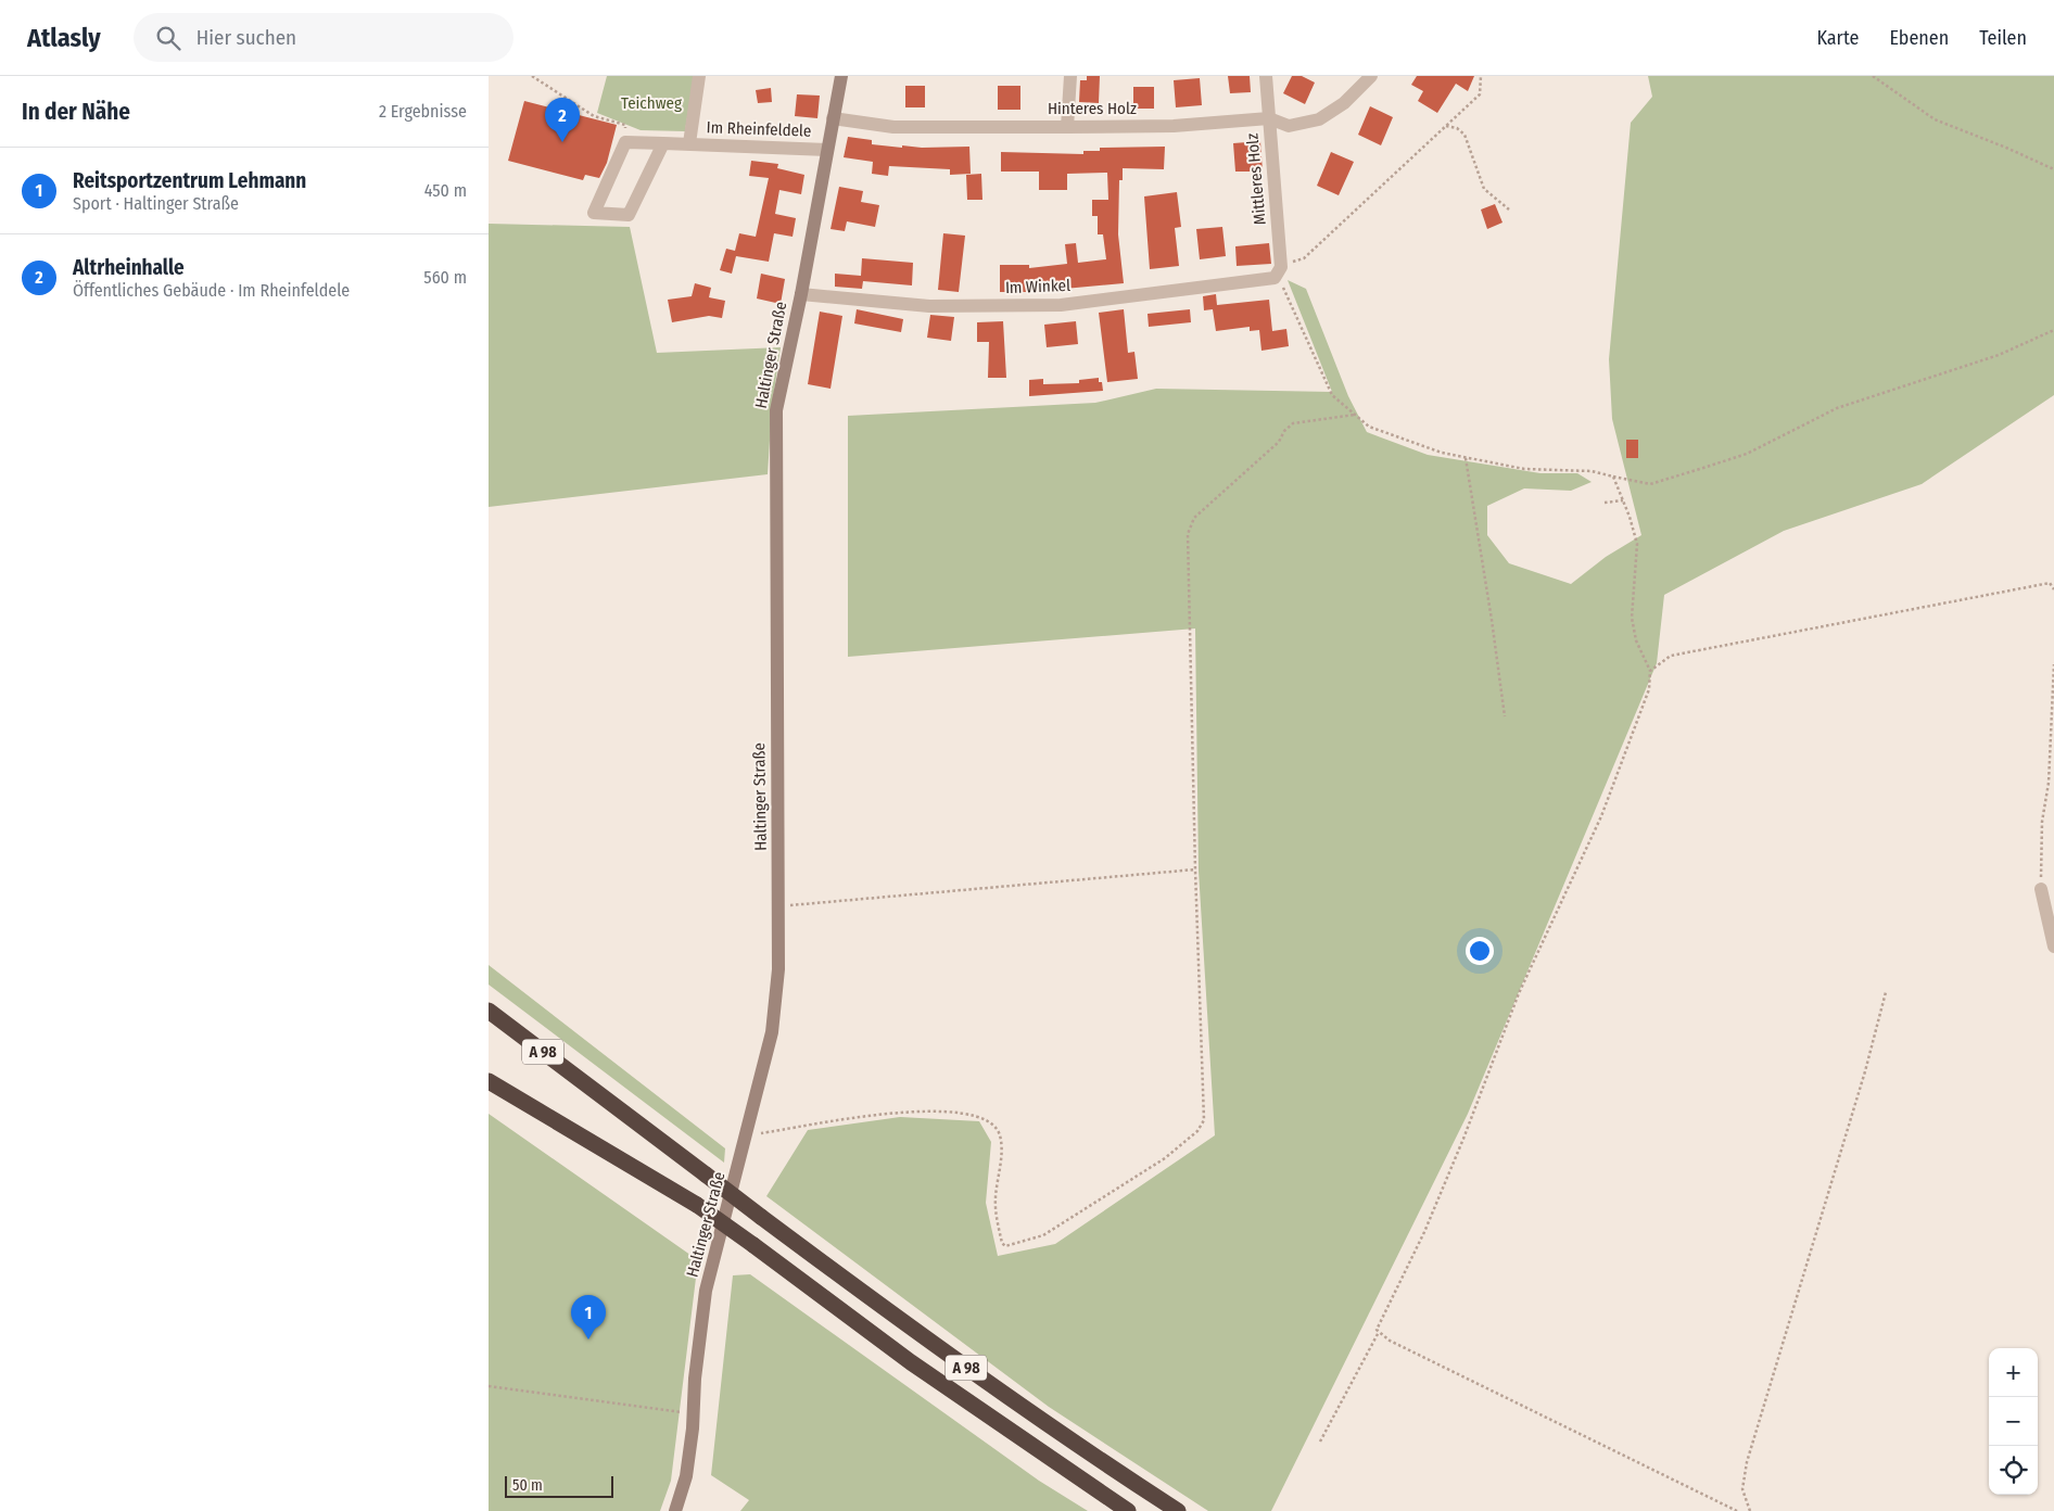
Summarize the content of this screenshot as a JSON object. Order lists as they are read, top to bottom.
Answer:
{
  "streets": {
    "highway": ["A 98"],
    "street": [
      "Hinteres Holz",
      "Im Rheinfeldele",
      "Mittleres Holz",
      "Im Winkel",
      "Haltinger Straße"
    ]
  },
  "crossings": [
    ["Hinteres Holz", "Mittleres Holz"],
    ["Hinteres Holz", "Haltinger Straße"],
    ["Im Rheinfeldele", "Haltinger Straße"],
    ["Mittleres Holz", "Im Winkel"],
    ["Im Winkel", "Haltinger Straße"]
  ],
  "parks": ["Teichweg"],
  "scale_bar": "50 m",
  "page": {
    "header": "Atlasly",
    "search": "Hier suchen",
    "nav": ["Karte", "Ebenen", "Teilen"],
    "heading": ["In der Nähe", "2 Ergebnisse"],
    "pins": ["2", "1"],
    "list": [
      {
        "mark": "1",
        "name": "Reitsportzentrum Lehmann",
        "note": "Sport · Haltinger Straße",
        "value": "450 m"
      },
      {
        "mark": "2",
        "name": "Altrheinhalle",
        "note": "Öffentliches Gebäude · Im Rheinfeldele",
        "value": "560 m"
      }
    ],
    "map_buttons": ["+", "−"],
    "scale": "50 m"
  }
}
